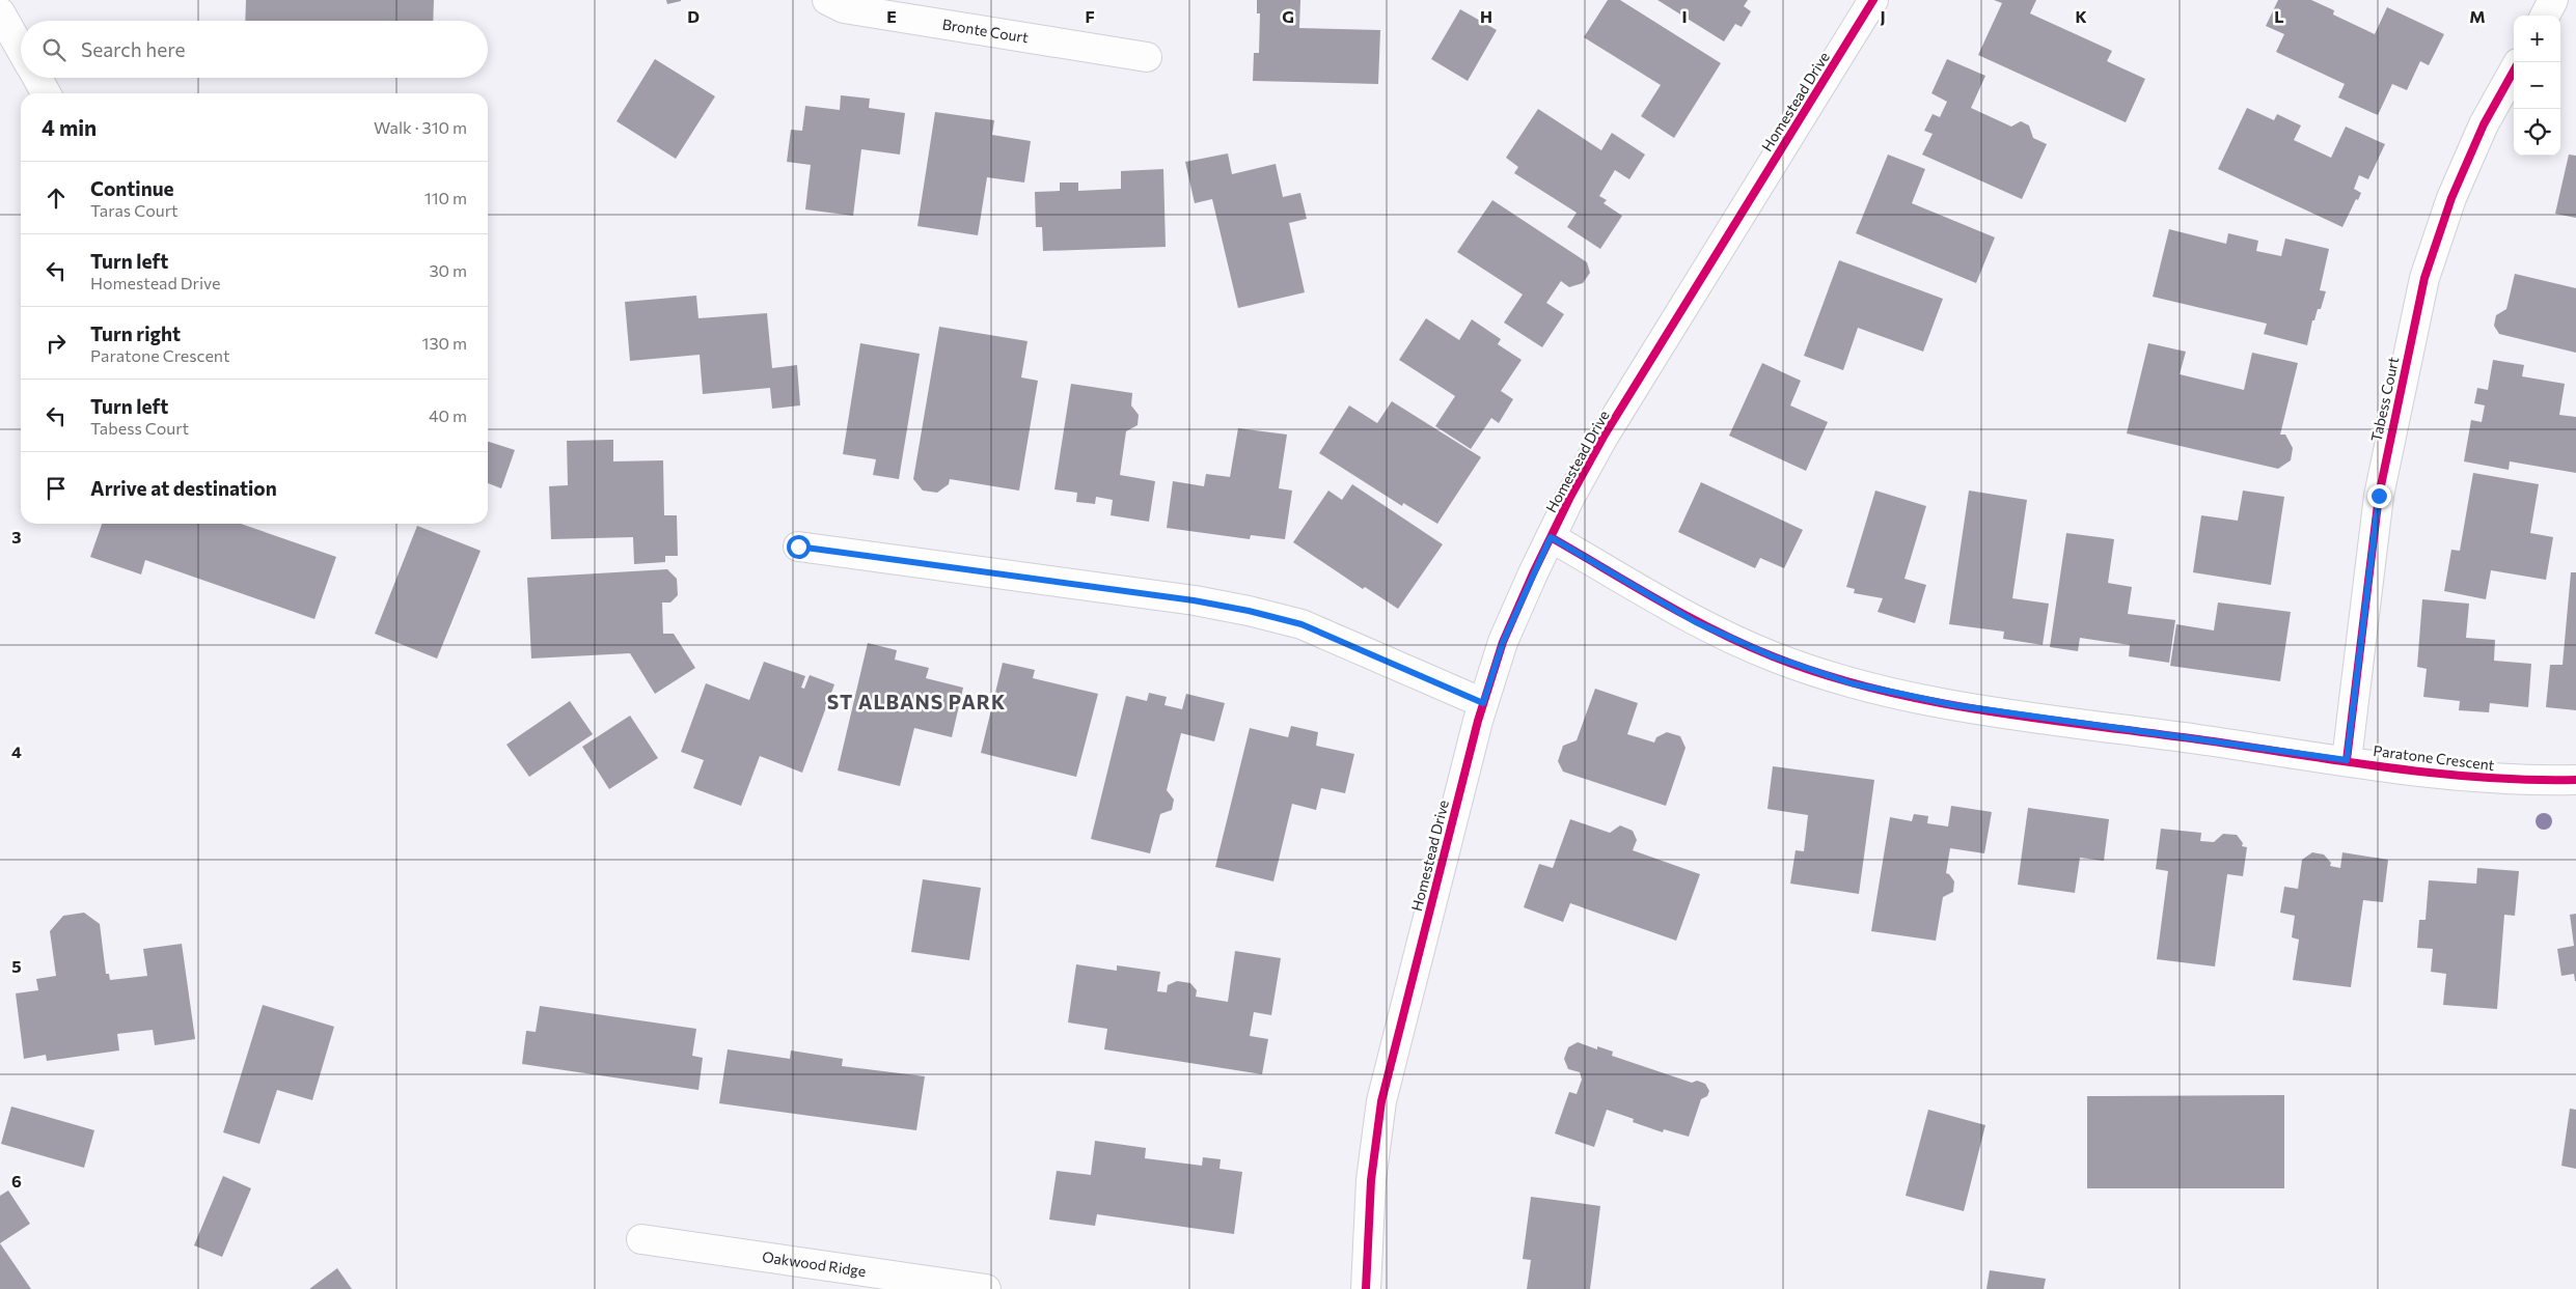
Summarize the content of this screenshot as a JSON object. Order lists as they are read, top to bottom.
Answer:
{
  "streets": {
    "street": [
      "Bronte Court",
      "Homestead Drive",
      "Tabess Court",
      "Paratone Crescent",
      "Oakwood Ridge"
    ]
  },
  "crossings": [
    ["Homestead Drive", "Paratone Crescent"],
    ["Tabess Court", "Paratone Crescent"]
  ],
  "districts": ["ST ALBANS PARK"],
  "page": {
    "map_buttons": ["+", "−"],
    "search": "Search here",
    "heading": ["4 min", "Walk · 310 m"],
    "list": [
      ["Continue", "Taras Court", "110 m"],
      ["Turn left", "Homestead Drive", "30 m"],
      ["Turn right", "Paratone Crescent", "130 m"],
      ["Turn left", "Tabess Court", "40 m"],
      "Arrive at destination"
    ]
  },
  "grid": {
    "columns": [
      "D",
      "E",
      "F",
      "G",
      "H",
      "I",
      "J",
      "K",
      "L",
      "M"
    ],
    "rows": [
      "3",
      "4",
      "5",
      "6"
    ]
  }
}
